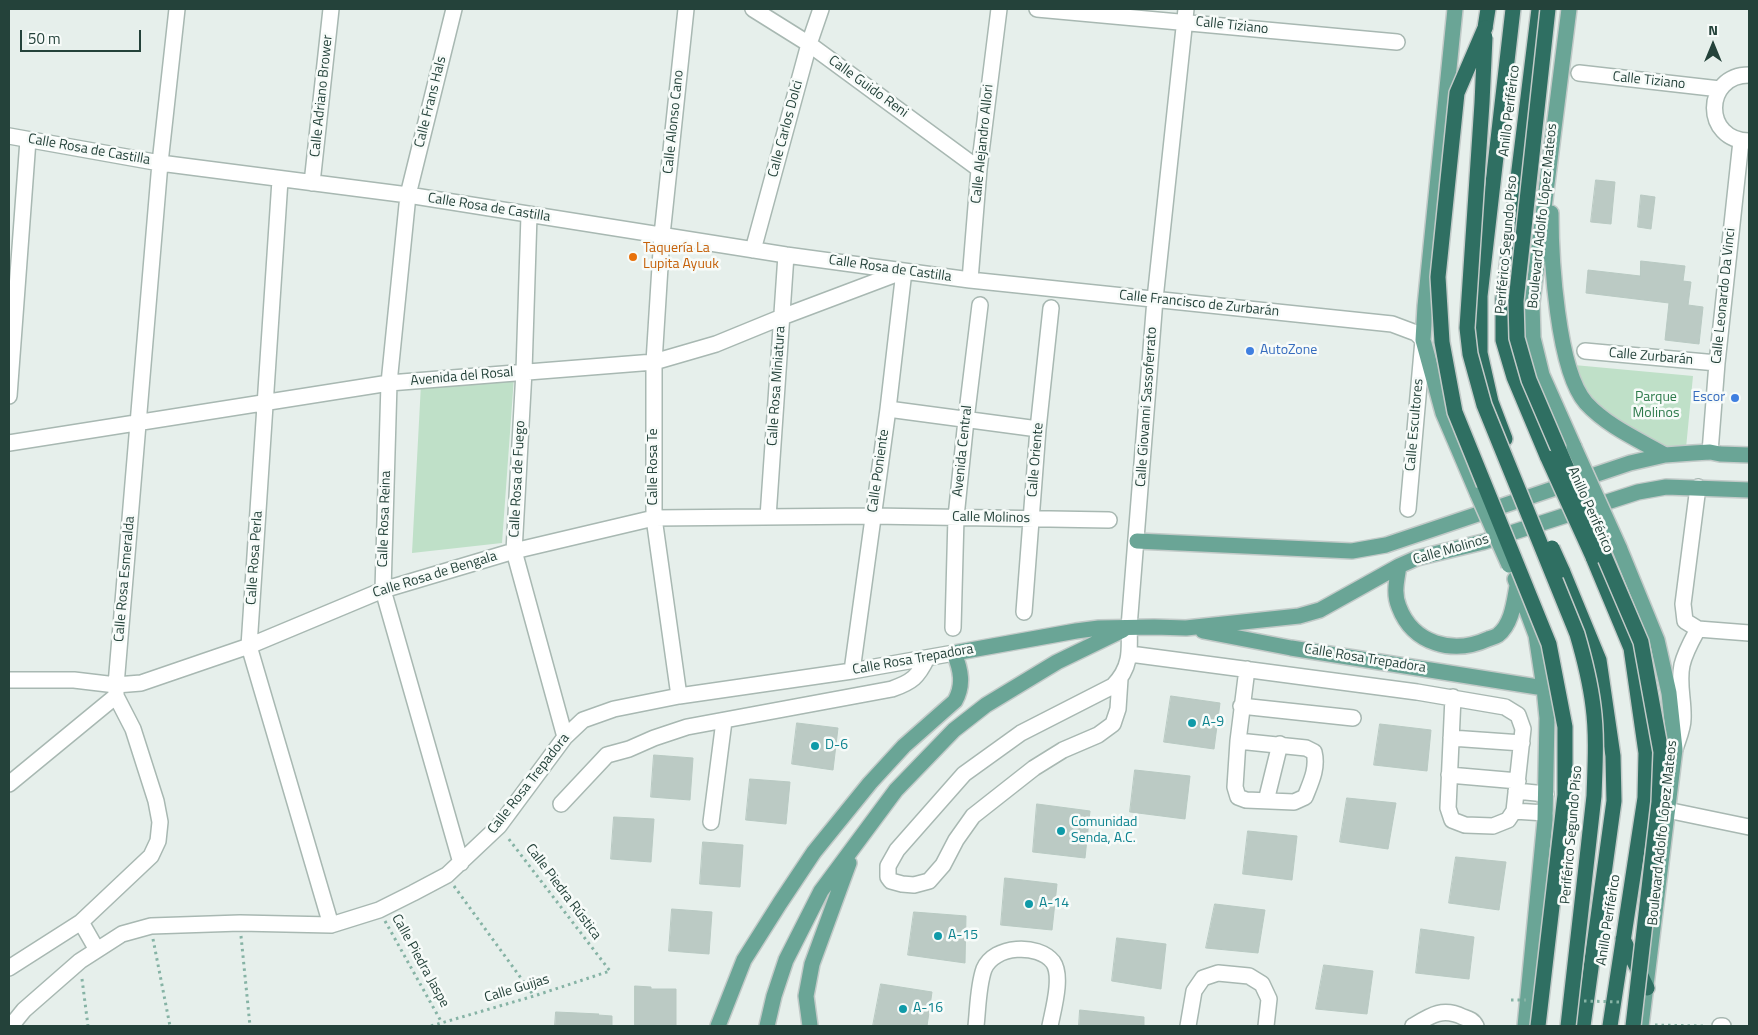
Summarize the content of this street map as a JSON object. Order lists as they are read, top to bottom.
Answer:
{
  "streets": {
    "highway": ["Anillo Periférico", "Periférico Segundo Piso"],
    "main road": ["Boulevard Adolfo López Mateos", "Calle Molinos", "Calle Rosa Trepadora"],
    "street": [
      "Calle Tiziano",
      "Calle Guido Reni",
      "Calle Adriano Brower",
      "Calle Frans Hals",
      "Calle Alonso Cano",
      "Calle Carlos Dolci",
      "Calle Alejandro Allori",
      "Calle Rosa de Castilla",
      "Calle Leonardo Da Vinci",
      "Calle Francisco de Zurbarán",
      "Calle Zurbarán",
      "Avenida del Rosal",
      "Calle Rosa Miniatura",
      "Calle Giovanni Sassoferrato",
      "Calle Escultores",
      "Avenida Central",
      "Calle Oriente",
      "Calle Rosa Te",
      "Calle Poniente",
      "Calle Rosa de Fuego",
      "Calle Rosa Reina",
      "Calle Rosa Perla",
      "Calle Rosa de Bengala",
      "Calle Rosa Esmeralda"
    ],
    "path": ["Calle Piedra Rústica", "Calle Piedra Jaspe", "Calle Guijas"]
  },
  "crossings": [
    ["Calle Tiziano", "Calle Giovanni Sassoferrato"],
    ["Calle Guido Reni", "Calle Carlos Dolci"],
    ["Calle Guido Reni", "Calle Alejandro Allori"],
    ["Calle Adriano Brower", "Calle Rosa de Castilla"],
    ["Calle Frans Hals", "Calle Rosa de Castilla"],
    ["Calle Frans Hals", "Calle Rosa Reina"],
    ["Calle Alonso Cano", "Calle Rosa de Castilla"],
    ["Calle Alonso Cano", "Calle Rosa Te"],
    ["Calle Carlos Dolci", "Calle Rosa de Castilla"],
    ["Calle Alejandro Allori", "Calle Rosa de Castilla"],
    ["Calle Alejandro Allori", "Calle Francisco de Zurbarán"],
    ["Calle Rosa de Castilla", "Calle Francisco de Zurbarán"],
    ["Calle Rosa de Castilla", "Avenida del Rosal"],
    ["Calle Rosa de Castilla", "Calle Rosa Miniatura"],
    ["Calle Rosa de Castilla", "Calle Rosa Te"],
    ["Calle Rosa de Castilla", "Calle Poniente"],
    ["Calle Rosa de Castilla", "Calle Rosa de Fuego"],
    ["Calle Rosa de Castilla", "Calle Rosa Reina"],
    ["Calle Rosa de Castilla", "Calle Rosa Perla"],
    ["Calle Rosa de Castilla", "Calle Rosa Esmeralda"],
    ["Boulevard Adolfo López Mateos", "Periférico Segundo Piso"],
    ["Calle Leonardo Da Vinci", "Calle Zurbarán"],
    ["Calle Leonardo Da Vinci", "Calle Molinos"],
    ["Calle Francisco de Zurbarán", "Calle Giovanni Sassoferrato"],
    ["Calle Francisco de Zurbarán", "Calle Escultores"],
    ["Avenida del Rosal", "Calle Rosa Miniatura"],
    ["Avenida del Rosal", "Calle Rosa Te"],
    ["Avenida del Rosal", "Calle Poniente"],
    ["Avenida del Rosal", "Calle Rosa de Fuego"],
    ["Avenida del Rosal", "Calle Rosa Reina"],
    ["Avenida del Rosal", "Calle Rosa Perla"],
    ["Avenida del Rosal", "Calle Rosa Esmeralda"],
    ["Calle Rosa Miniatura", "Calle Rosa de Bengala"],
    ["Calle Giovanni Sassoferrato", "Calle Molinos"],
    ["Calle Giovanni Sassoferrato", "Calle Rosa Trepadora"],
    ["Avenida Central", "Calle Molinos"],
    ["Calle Oriente", "Calle Molinos"],
    ["Calle Rosa Te", "Calle Rosa de Bengala"],
    ["Calle Rosa Te", "Calle Rosa Trepadora"],
    ["Calle Poniente", "Calle Molinos"],
    ["Calle Poniente", "Calle Rosa de Bengala"],
    ["Calle Poniente", "Calle Rosa Trepadora"],
    ["Calle Rosa de Fuego", "Calle Rosa de Bengala"],
    ["Calle Rosa de Fuego", "Calle Rosa Trepadora"],
    ["Calle Molinos", "Calle Rosa de Bengala"],
    ["Calle Molinos", "Calle Rosa Trepadora"],
    ["Calle Rosa Reina", "Calle Rosa de Bengala"],
    ["Calle Rosa Reina", "Calle Rosa Trepadora"],
    ["Calle Rosa Perla", "Calle Rosa de Bengala"],
    ["Calle Rosa Perla", "Calle Rosa Trepadora"],
    ["Calle Rosa de Bengala", "Calle Rosa Esmeralda"],
    ["Calle Rosa Trepadora", "Calle Piedra Rústica"],
    ["Calle Rosa Trepadora", "Calle Piedra Jaspe"],
    ["Calle Piedra Rústica", "Calle Guijas"],
    ["Calle Piedra Jaspe", "Calle Guijas"]
  ],
  "parks": ["Parque Molinos"],
  "places": [
    "Taquería La Lupita Ayuuk",
    "AutoZone",
    "Escor",
    "A-9",
    "D-6",
    "Comunidad Senda, A.C.",
    "A-14",
    "A-15",
    "A-16"
  ],
  "scale_bar": "50 m",
  "north": "top"
}
